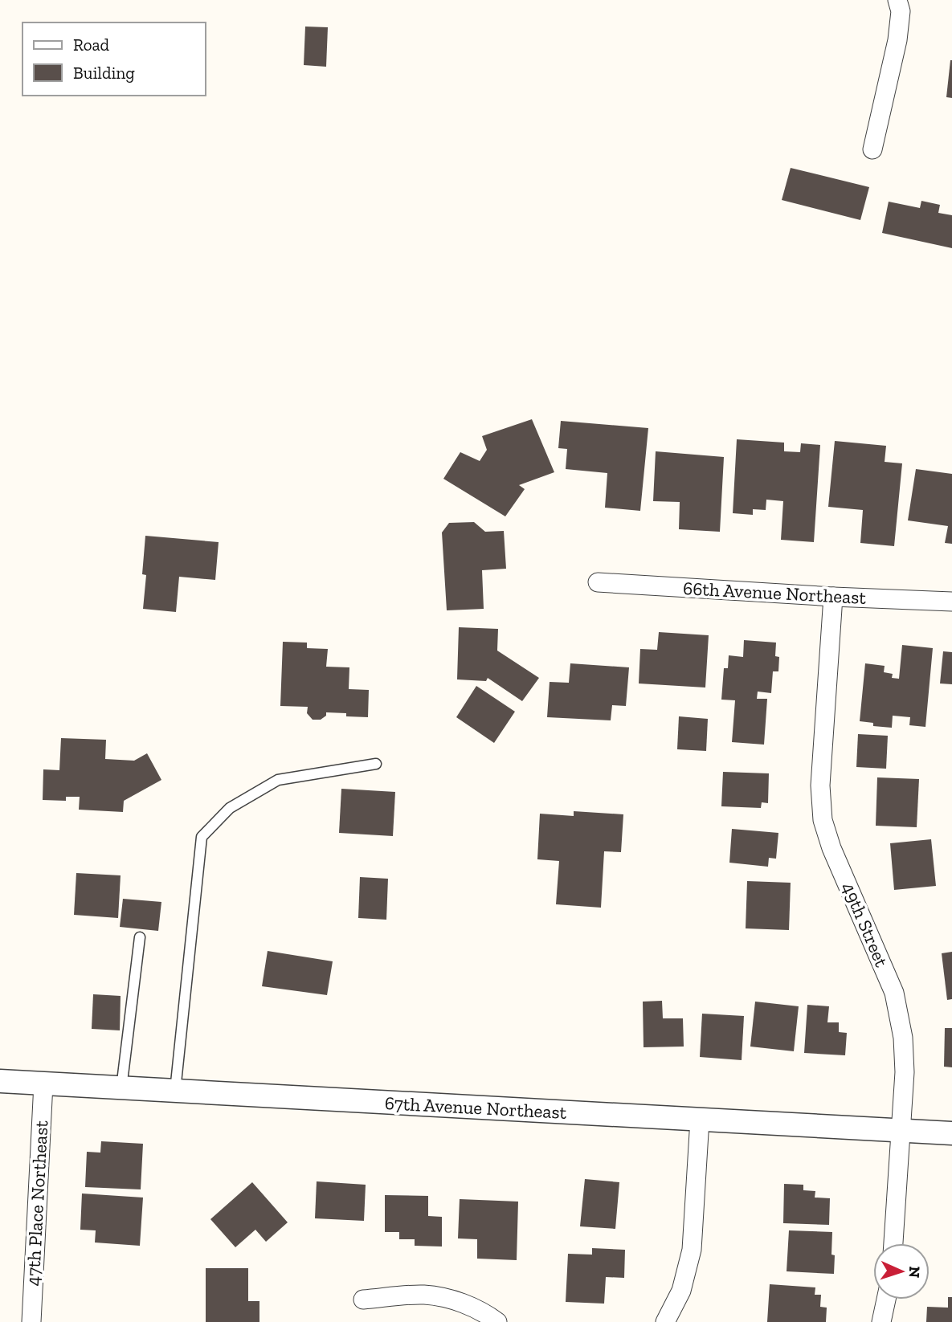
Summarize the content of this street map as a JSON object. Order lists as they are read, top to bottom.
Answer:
{
  "streets": {
    "street": [
      "66th Avenue Northeast",
      "49th Street",
      "67th Avenue Northeast",
      "47th Place Northeast"
    ]
  },
  "crossings": [
    ["66th Avenue Northeast", "49th Street"],
    ["49th Street", "67th Avenue Northeast"],
    ["67th Avenue Northeast", "47th Place Northeast"]
  ],
  "legend": ["Road", "Building"],
  "north": "right"
}
